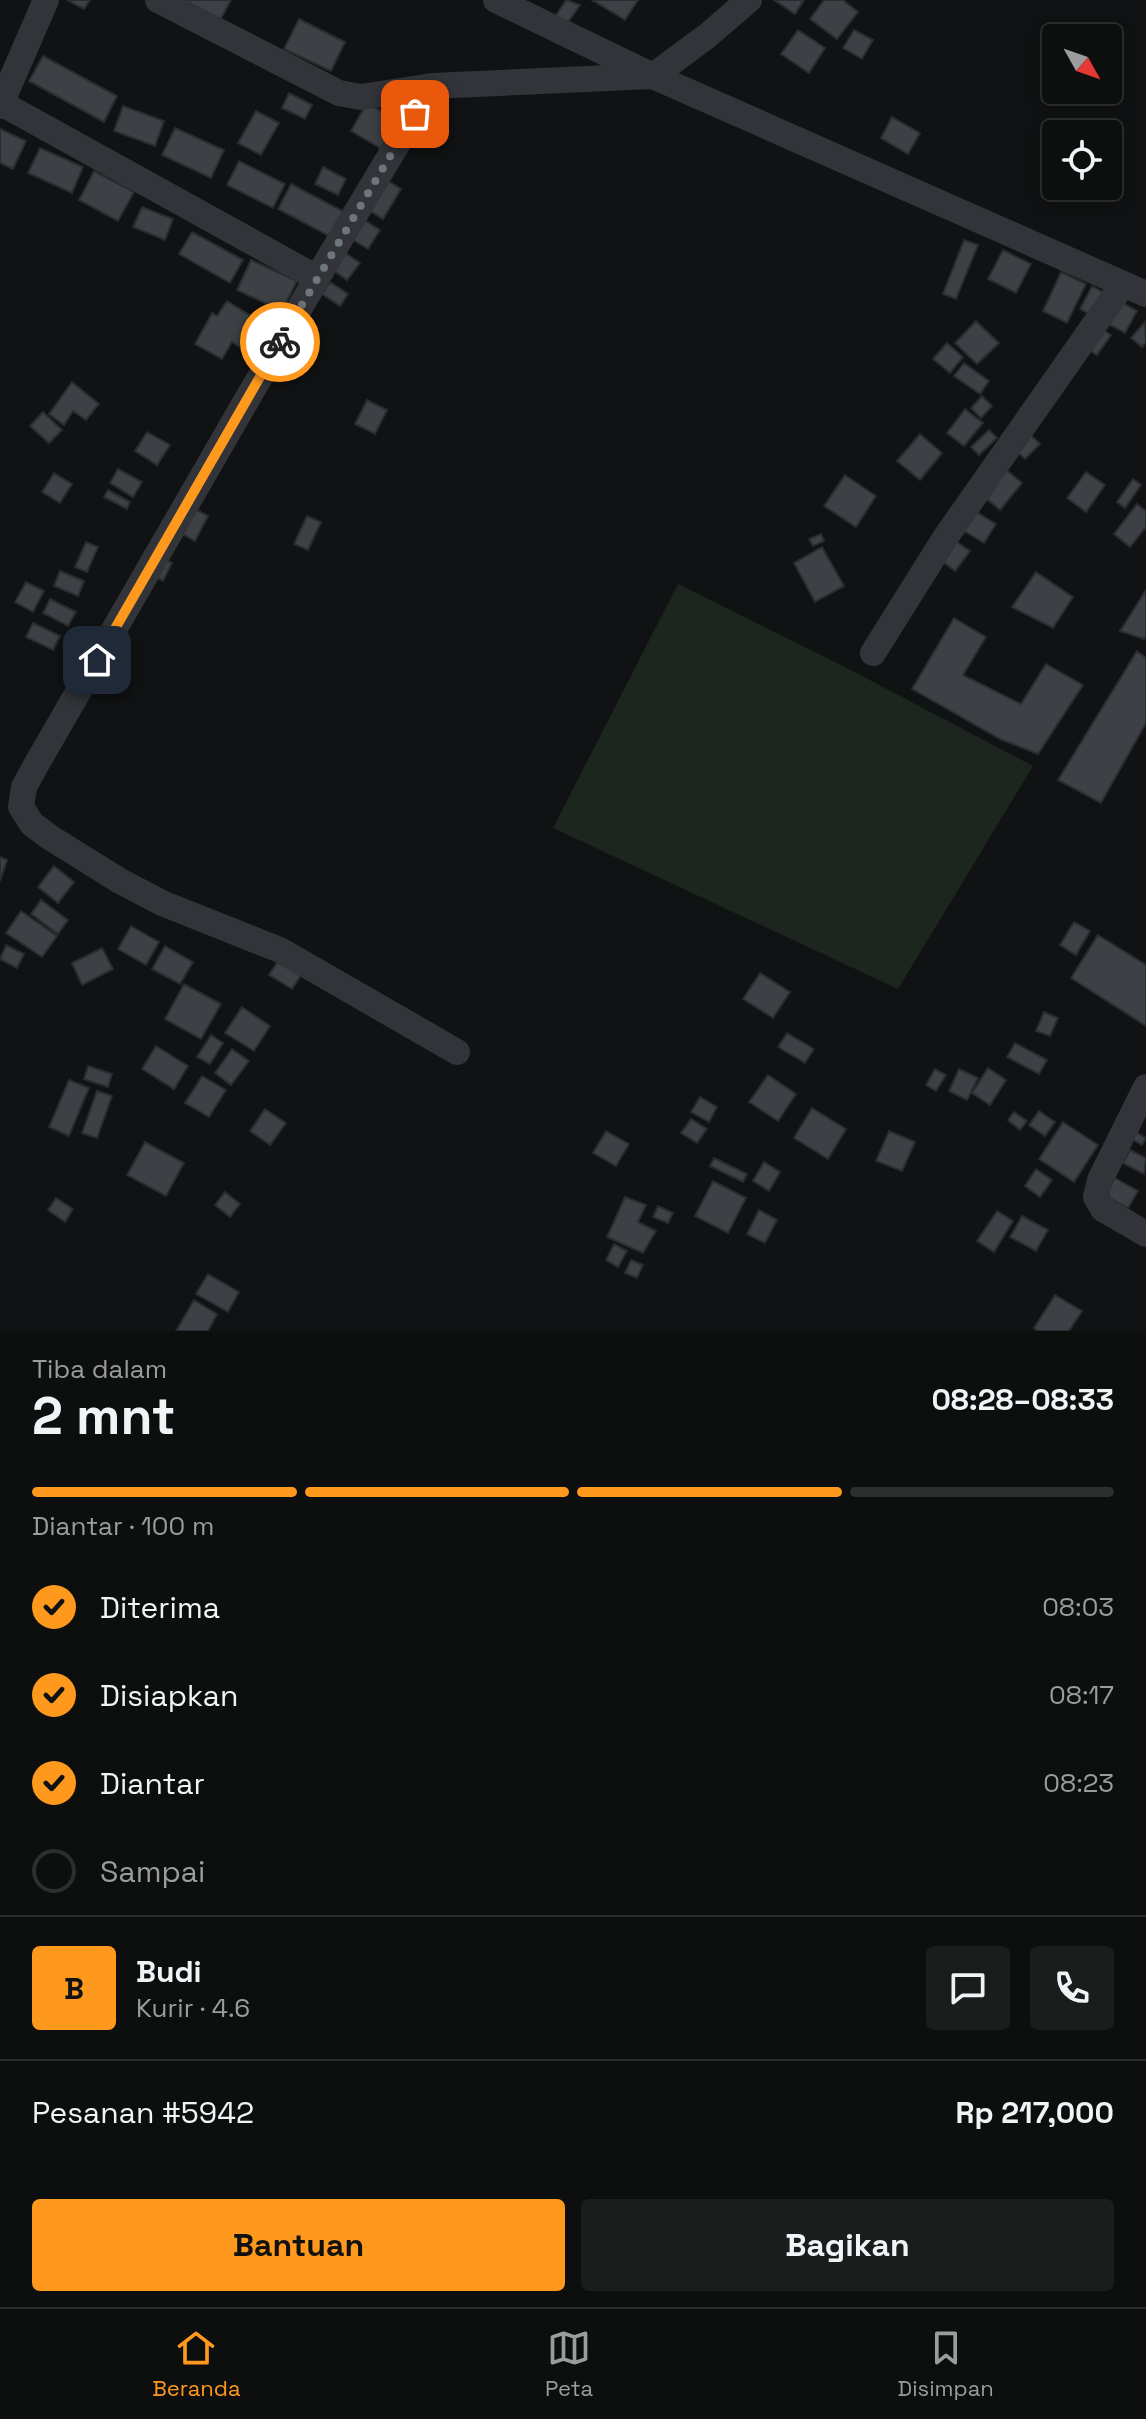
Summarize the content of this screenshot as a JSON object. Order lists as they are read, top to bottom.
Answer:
{
  "north": "bottom right",
  "page": {
    "heading": ["2 mnt", "Tiba dalam", "08:28–08:33"],
    "panel": [
      "Budi",
      "Kurir · 4.6",
      "Pesanan #5942",
      "Rp 217,000"
    ],
    "bar": "Diantar · 100 m",
    "list": [
      ["Diterima", "08:03"],
      ["Disiapkan", "08:17"],
      ["Diantar", "08:23"],
      "Sampai"
    ],
    "round": "B",
    "buttons": ["Bantuan", "Bagikan"],
    "tabs": ["Beranda", "Peta", "Disimpan"]
  }
}
